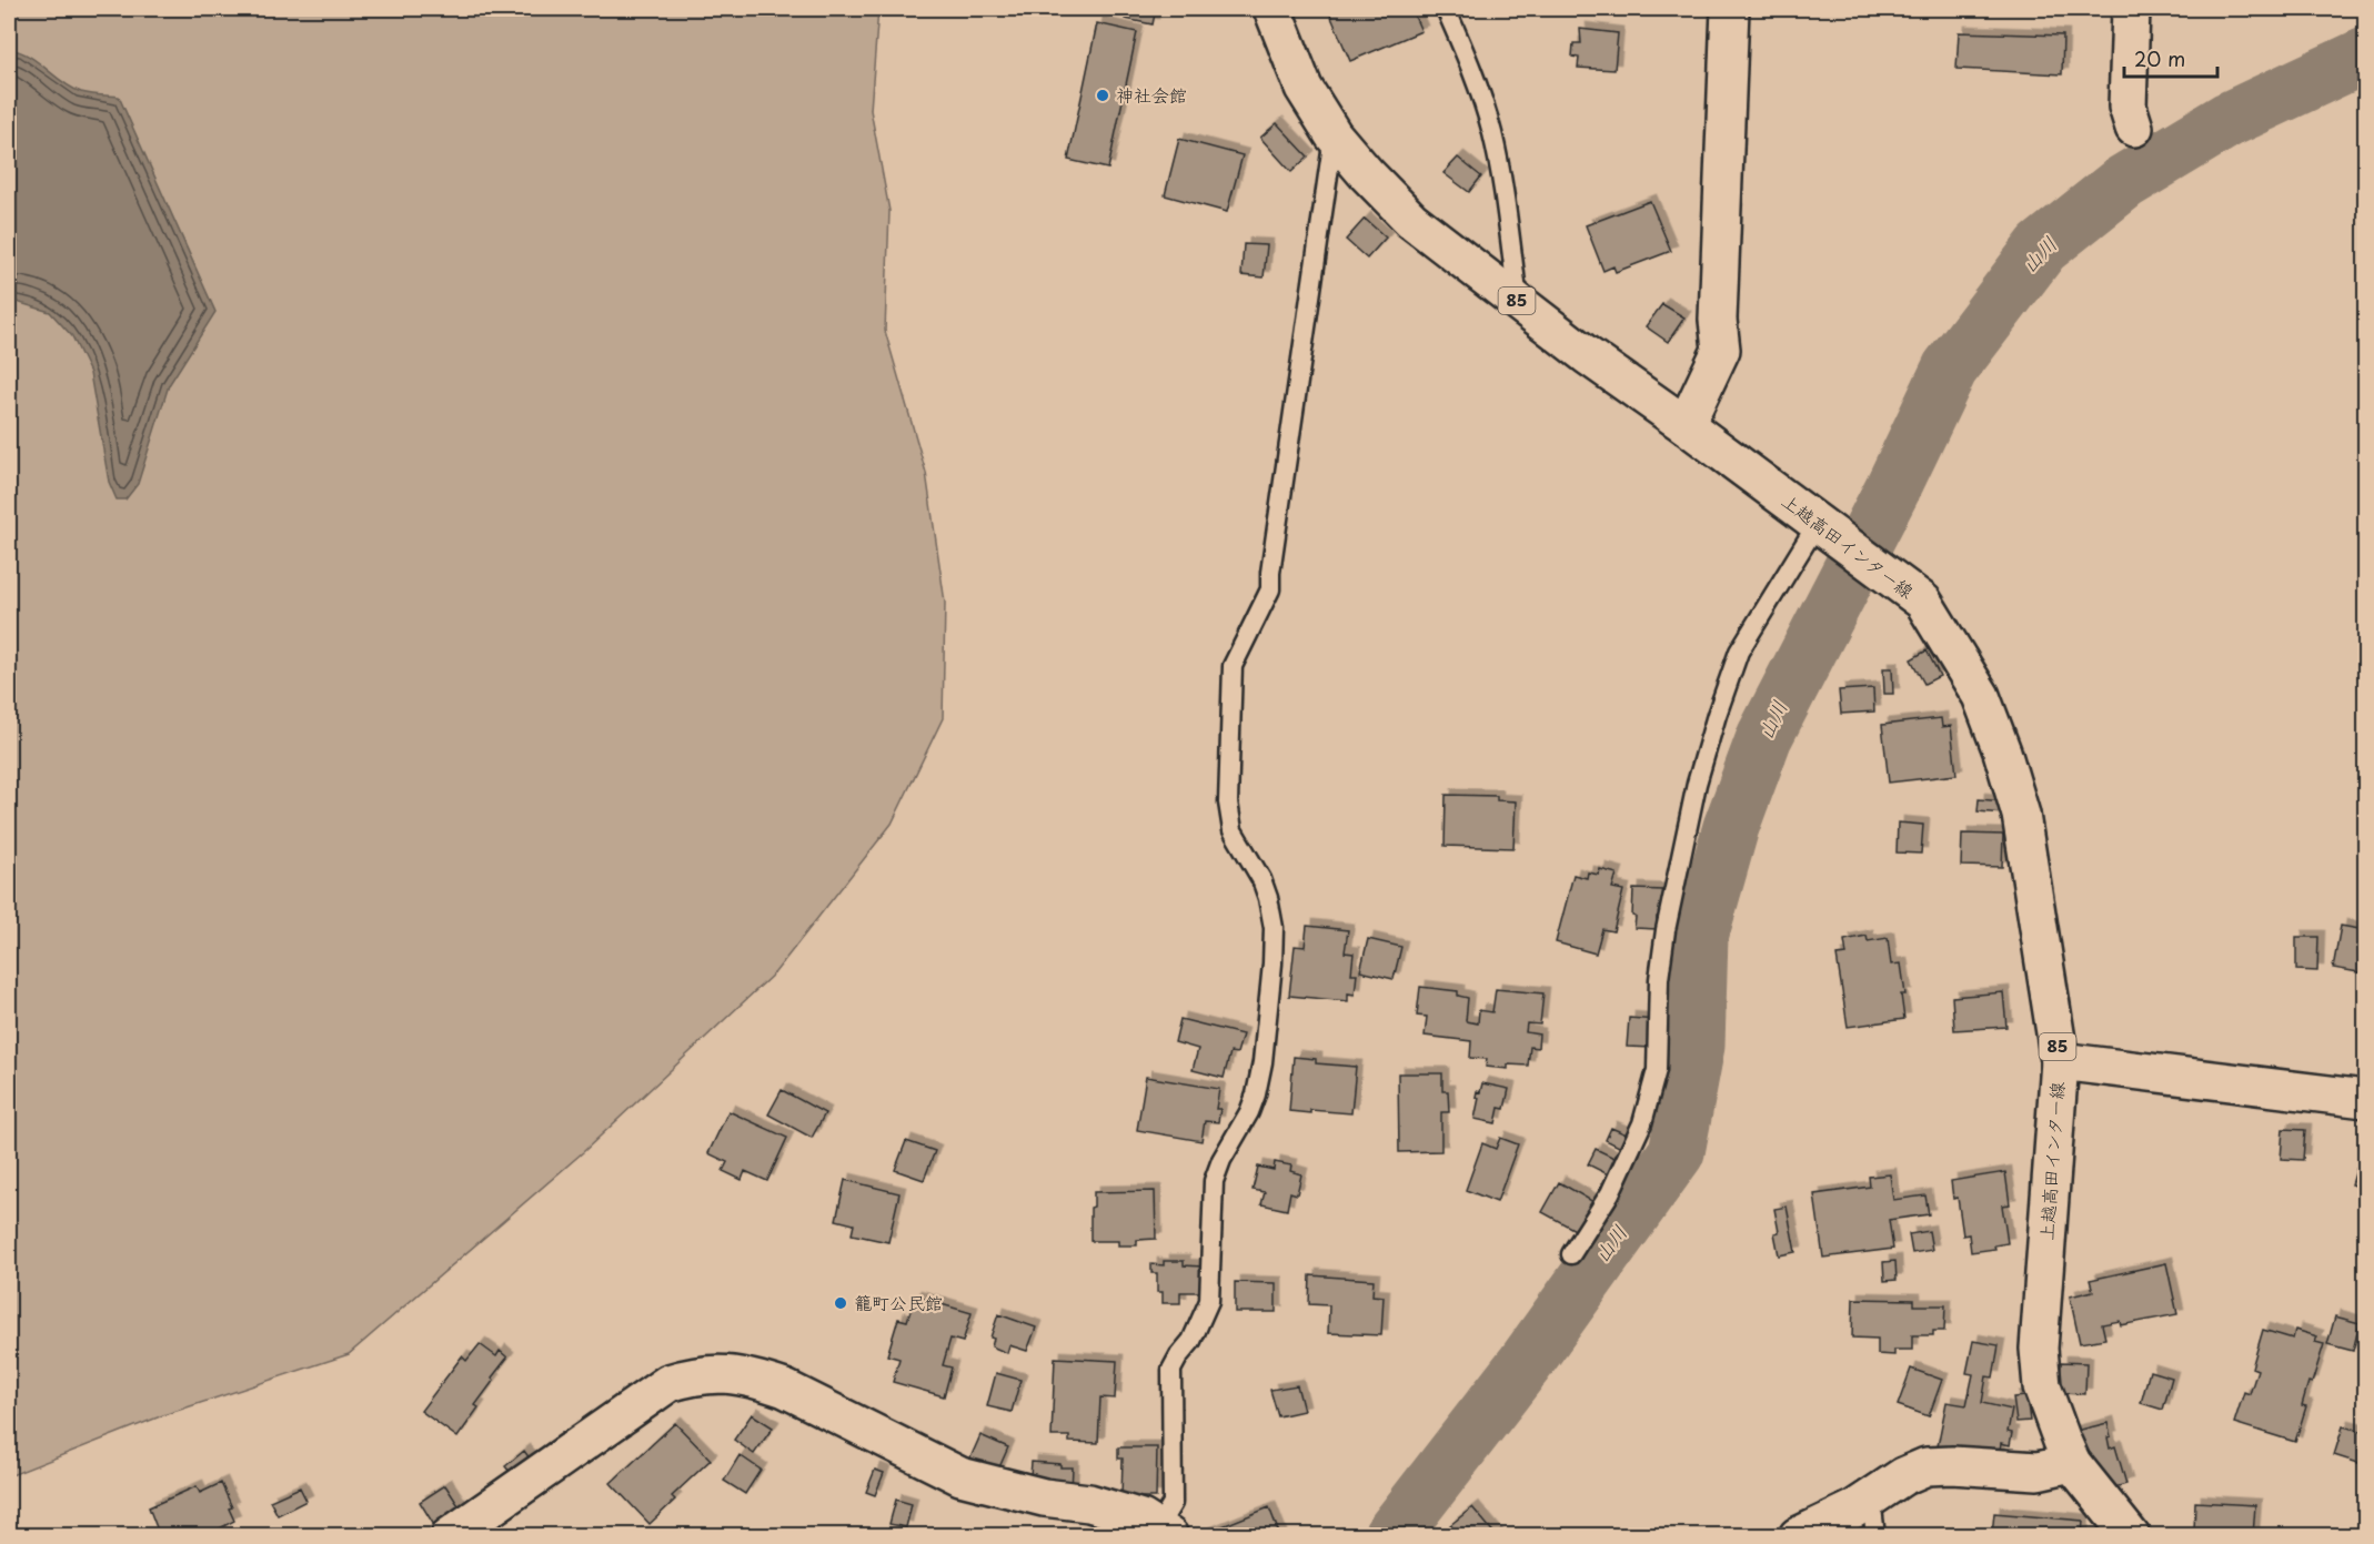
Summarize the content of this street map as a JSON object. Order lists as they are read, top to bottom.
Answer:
{
  "streets": {
    "street": ["85", "上越高田インター線"]
  },
  "water": ["山川"],
  "places": ["神社会館", "籠町公民館"],
  "scale_bar": "20 m"
}
